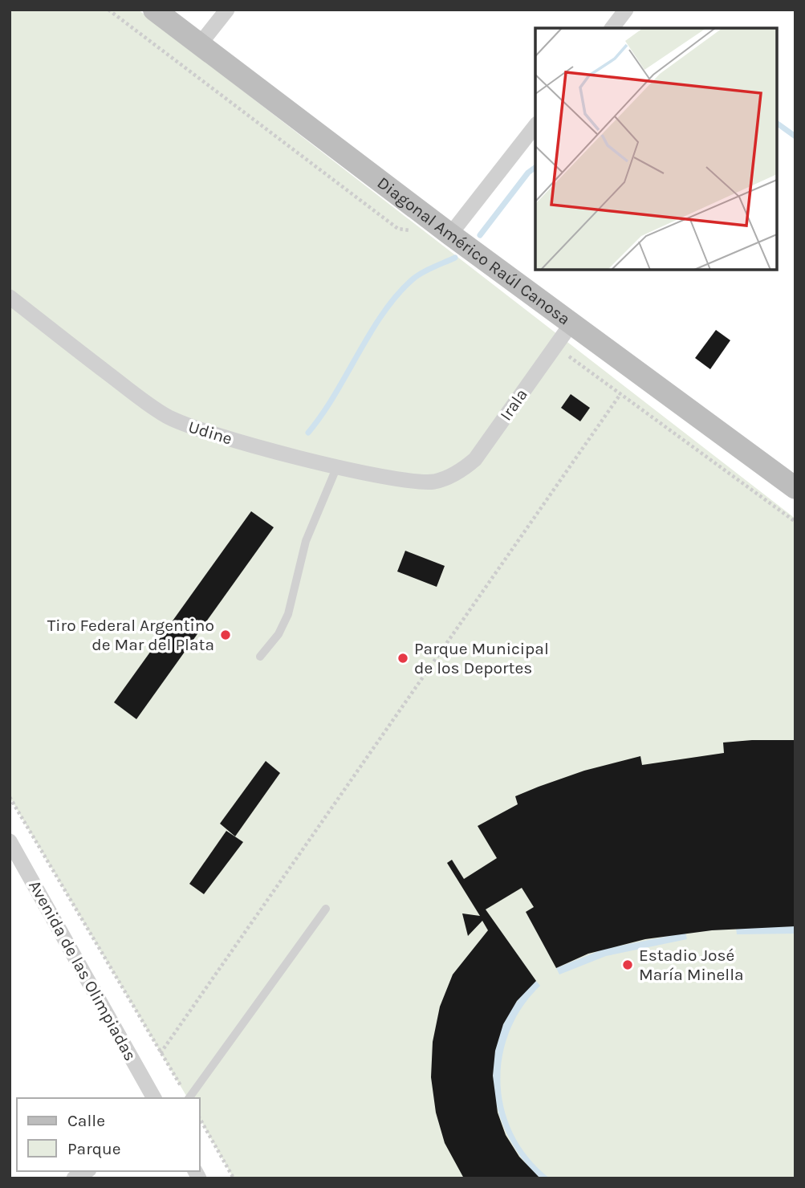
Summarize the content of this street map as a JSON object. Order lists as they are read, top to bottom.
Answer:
{
  "streets": {
    "street": [
      "Diagonal Américo Raúl Canosa",
      "Irala",
      "Udine",
      "Avenida de las Olimpiadas"
    ]
  },
  "crossings": [
    ["Diagonal Américo Raúl Canosa", "Irala"],
    ["Irala", "Udine"]
  ],
  "places": ["Tiro Federal Argentino de Mar del Plata", "Parque Municipal de los Deportes", "Estadio José María Minella"],
  "legend": ["Calle", "Parque"]
}
